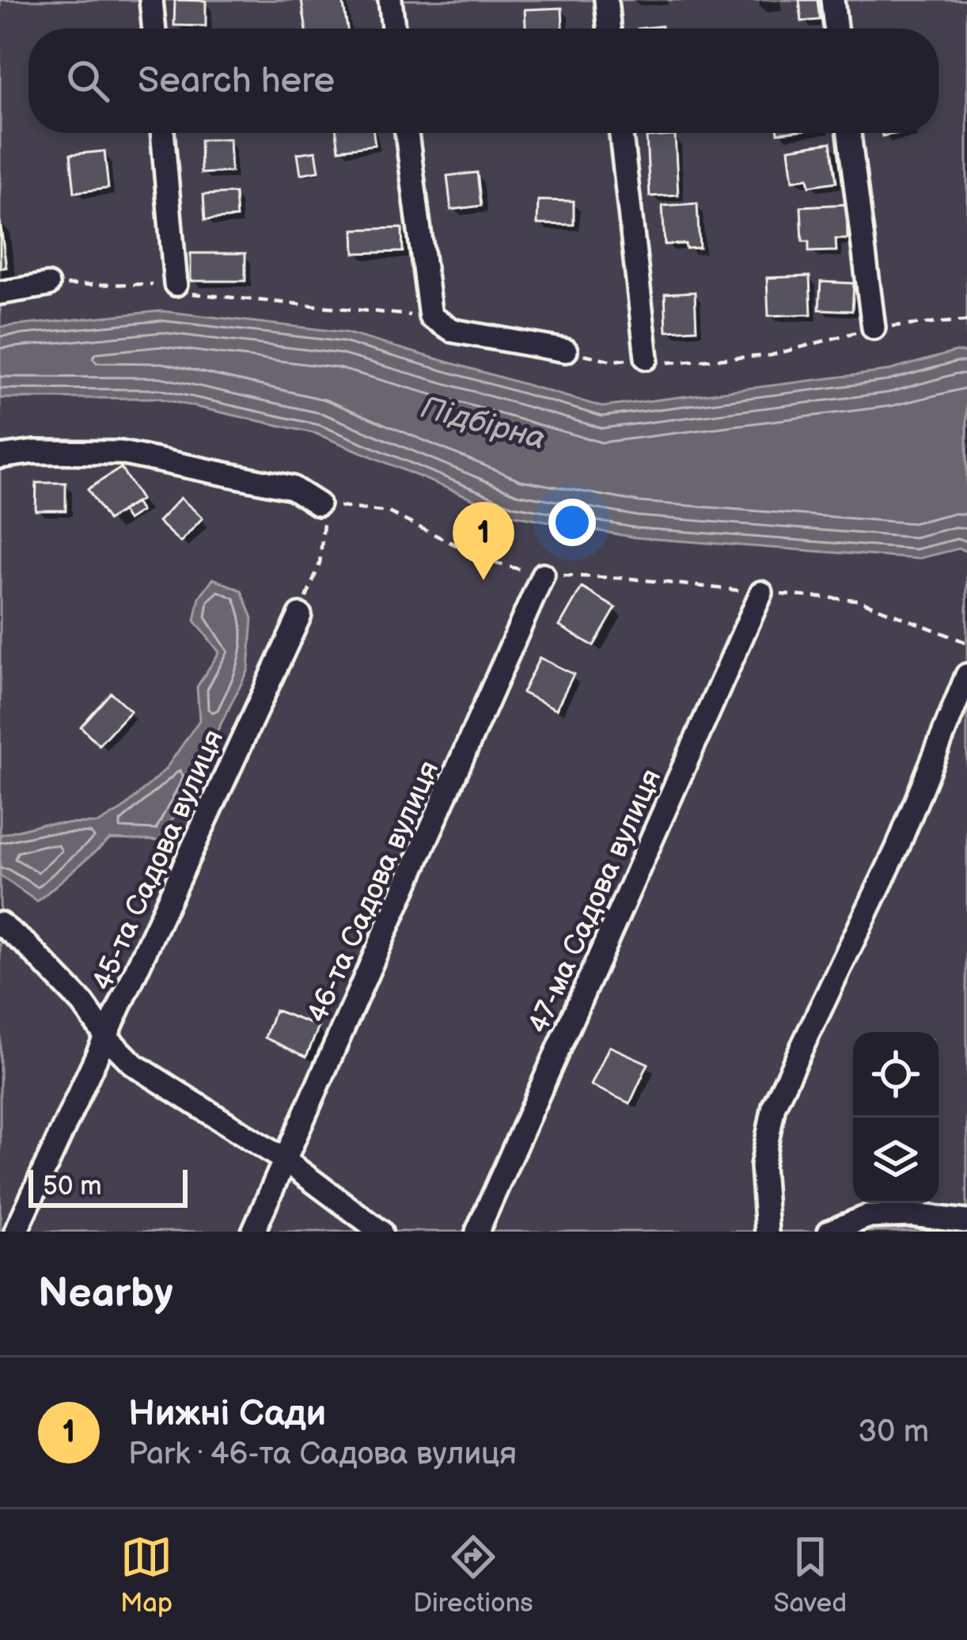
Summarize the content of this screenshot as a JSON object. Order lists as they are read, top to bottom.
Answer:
{
  "streets": {
    "street": ["45-та Садова вулиця", "46-та Садова вулиця", "47-ма Садова вулиця"]
  },
  "water": ["Підбірна"],
  "scale_bar": "50 m",
  "page": {
    "search": "Search here",
    "pins": "1",
    "scale": "50 m",
    "heading": "Nearby",
    "list": [
      {
        "mark": "1",
        "name": "Нижні Сади",
        "note": "Park · 46-та Садова вулиця",
        "value": "30 m"
      }
    ],
    "nav": ["Map", "Directions", "Saved"]
  }
}
